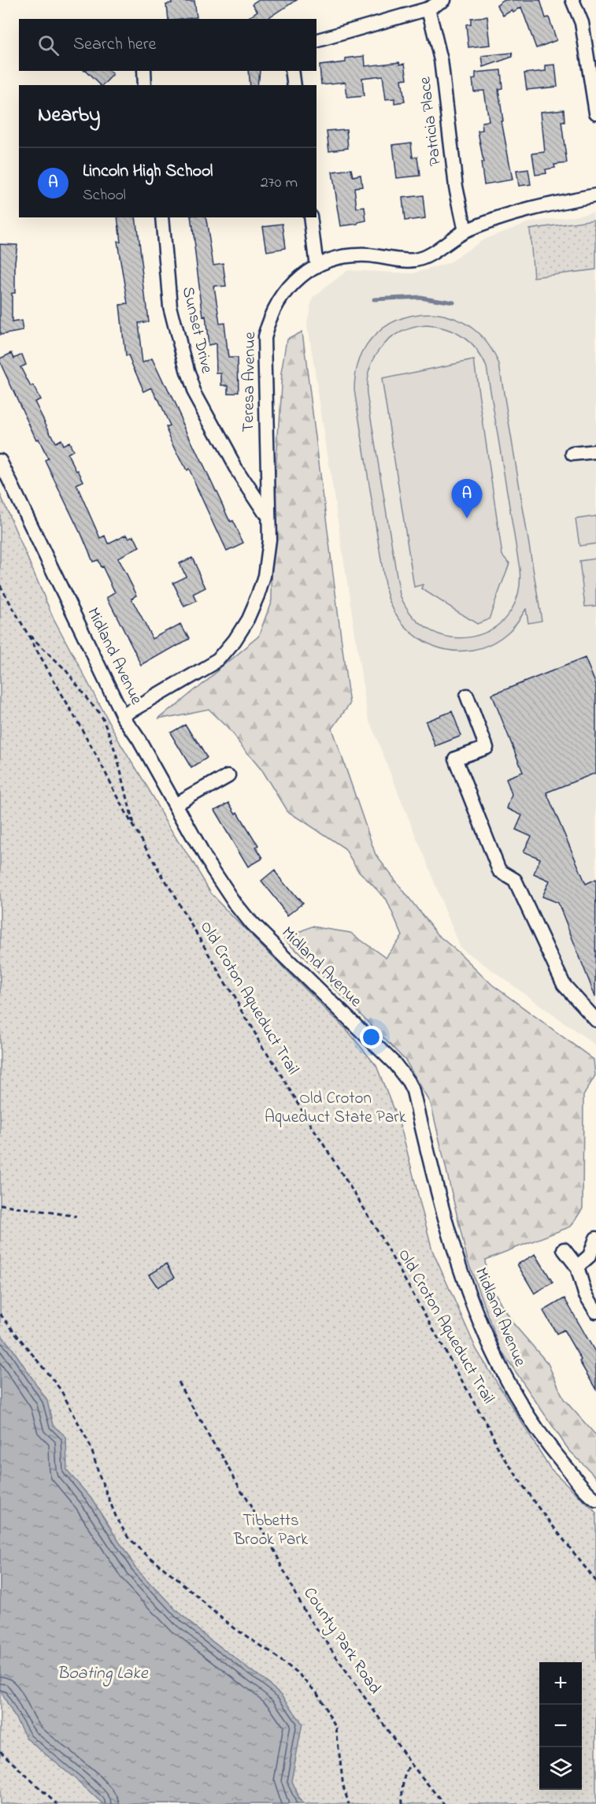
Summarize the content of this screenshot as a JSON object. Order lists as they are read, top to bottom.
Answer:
{
  "streets": {
    "street": [
      "Patricia Place",
      "Sunset Drive",
      "Teresa Avenue",
      "Midland Avenue"
    ],
    "path": ["Old Croton Aqueduct Trail", "County Park Road"]
  },
  "crossings": [
    ["Patricia Place", "Teresa Avenue"],
    ["Sunset Drive", "Teresa Avenue"],
    ["Teresa Avenue", "Midland Avenue"]
  ],
  "water": ["Boating Lake"],
  "parks": ["Old Croton Aqueduct State Park", "Tibbetts Brook Park"],
  "page": {
    "search": "Search here",
    "heading": "Nearby",
    "list": [
      {
        "mark": "A",
        "name": "Lincoln High School",
        "note": "School",
        "value": "270 m"
      }
    ],
    "pins": "A",
    "map_buttons": ["+", "−"]
  }
}
